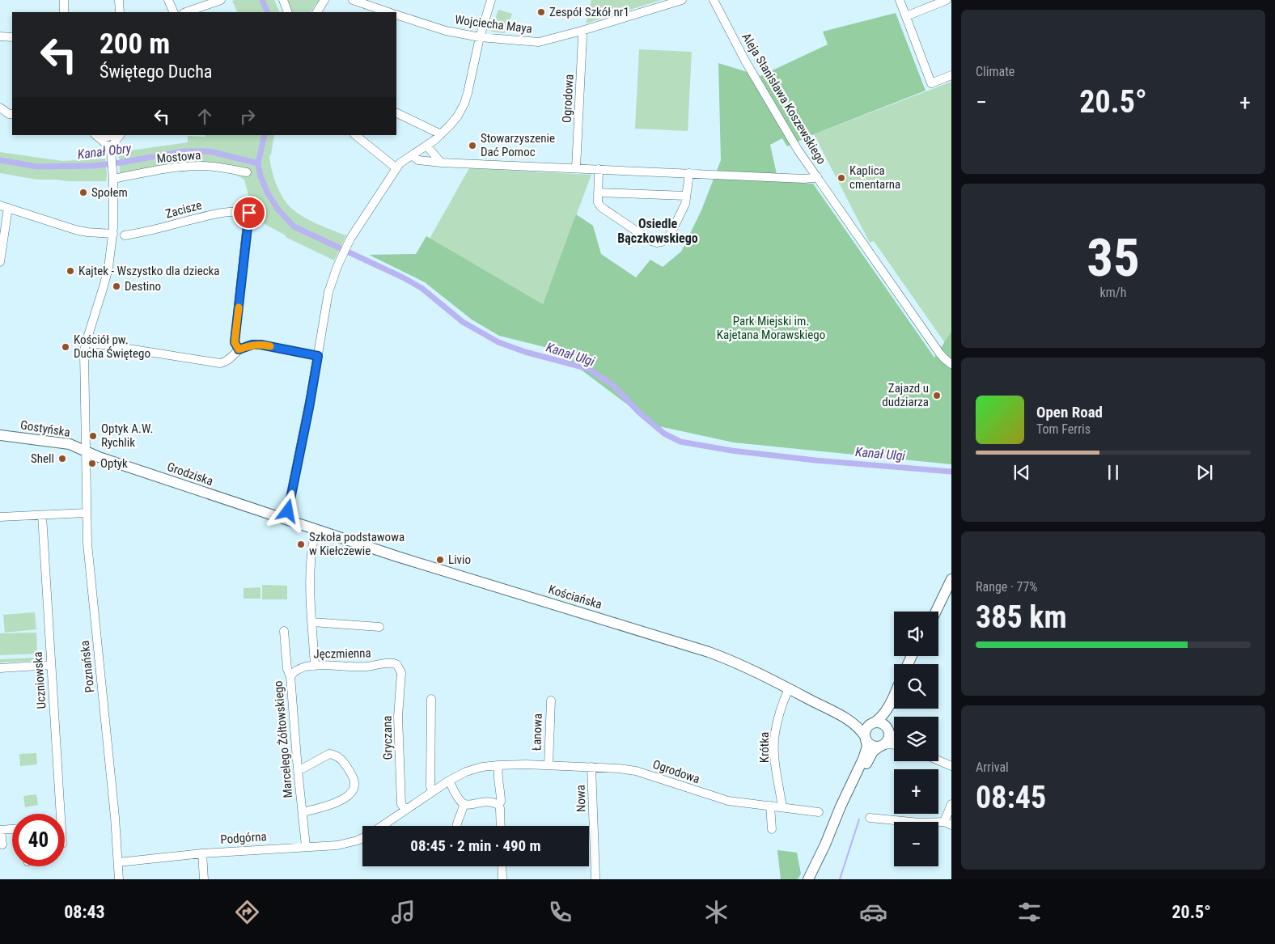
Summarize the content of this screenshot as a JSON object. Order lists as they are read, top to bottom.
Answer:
{
  "streets": {
    "main road": ["Gostyńska", "Grodziska", "Kościańska"],
    "street": [
      "Wojciecha Maya",
      "Ogrodowa",
      "Aleja Stanisława Koszewskiego",
      "Mostowa",
      "Zacisze",
      "Jęczmienna",
      "Poznańska",
      "Uczniowska",
      "Łanowa",
      "Gryczana",
      "Marcelego Żółtowskiego",
      "Krótka",
      "Nowa",
      "Podgórna"
    ]
  },
  "crossings": [
    ["Wojciecha Maya", "Ogrodowa"],
    ["Ogrodowa", "Łanowa"],
    ["Ogrodowa", "Krótka"],
    ["Ogrodowa", "Nowa"],
    ["Ogrodowa", "Podgórna"],
    ["Mostowa", "Poznańska"],
    ["Gostyńska", "Grodziska"],
    ["Gostyńska", "Poznańska"],
    ["Grodziska", "Kościańska"],
    ["Grodziska", "Poznańska"],
    ["Kościańska", "Krótka"],
    ["Jęczmienna", "Gryczana"],
    ["Jęczmienna", "Marcelego Żółtowskiego"],
    ["Poznańska", "Podgórna"],
    ["Gryczana", "Podgórna"],
    ["Marcelego Żółtowskiego", "Podgórna"]
  ],
  "districts": ["Osiedle Bączkowskiego"],
  "water": ["Kanał Obry", "Kanał Ulgi"],
  "parks": ["Park Miejski im. Kajetana Morawskiego"],
  "places": [
    "Zespół Szkół nr1",
    "Stowarzyszenie Dać Pomoc",
    "Kaplica cmentarna",
    "Społem",
    "Kajtek - Wszystko dla dziecka",
    "Destino",
    "Kościół pw. Ducha Świętego",
    "Zajazd u dudziarza",
    "Optyk A.W. Rychlik",
    "Shell",
    "Optyk",
    "Szkoła podstawowa w Kiełczewie",
    "Livio"
  ],
  "page": {
    "tile": [
      "Climate",
      ["35", "km/h"],
      ["Range · 77%", "385 km"],
      ["Arrival", "08:45"]
    ],
    "turn": ["200 m", "Świętego Ducha"],
    "heat": ["−", "20.5°", "+"],
    "song": ["Open Road", "Tom Ferris"],
    "map_buttons": ["+", "−"],
    "limit": "40",
    "trip": "08:45 · 2 min · 490 m",
    "tabs": ["08:43", "20.5°"]
  }
}
